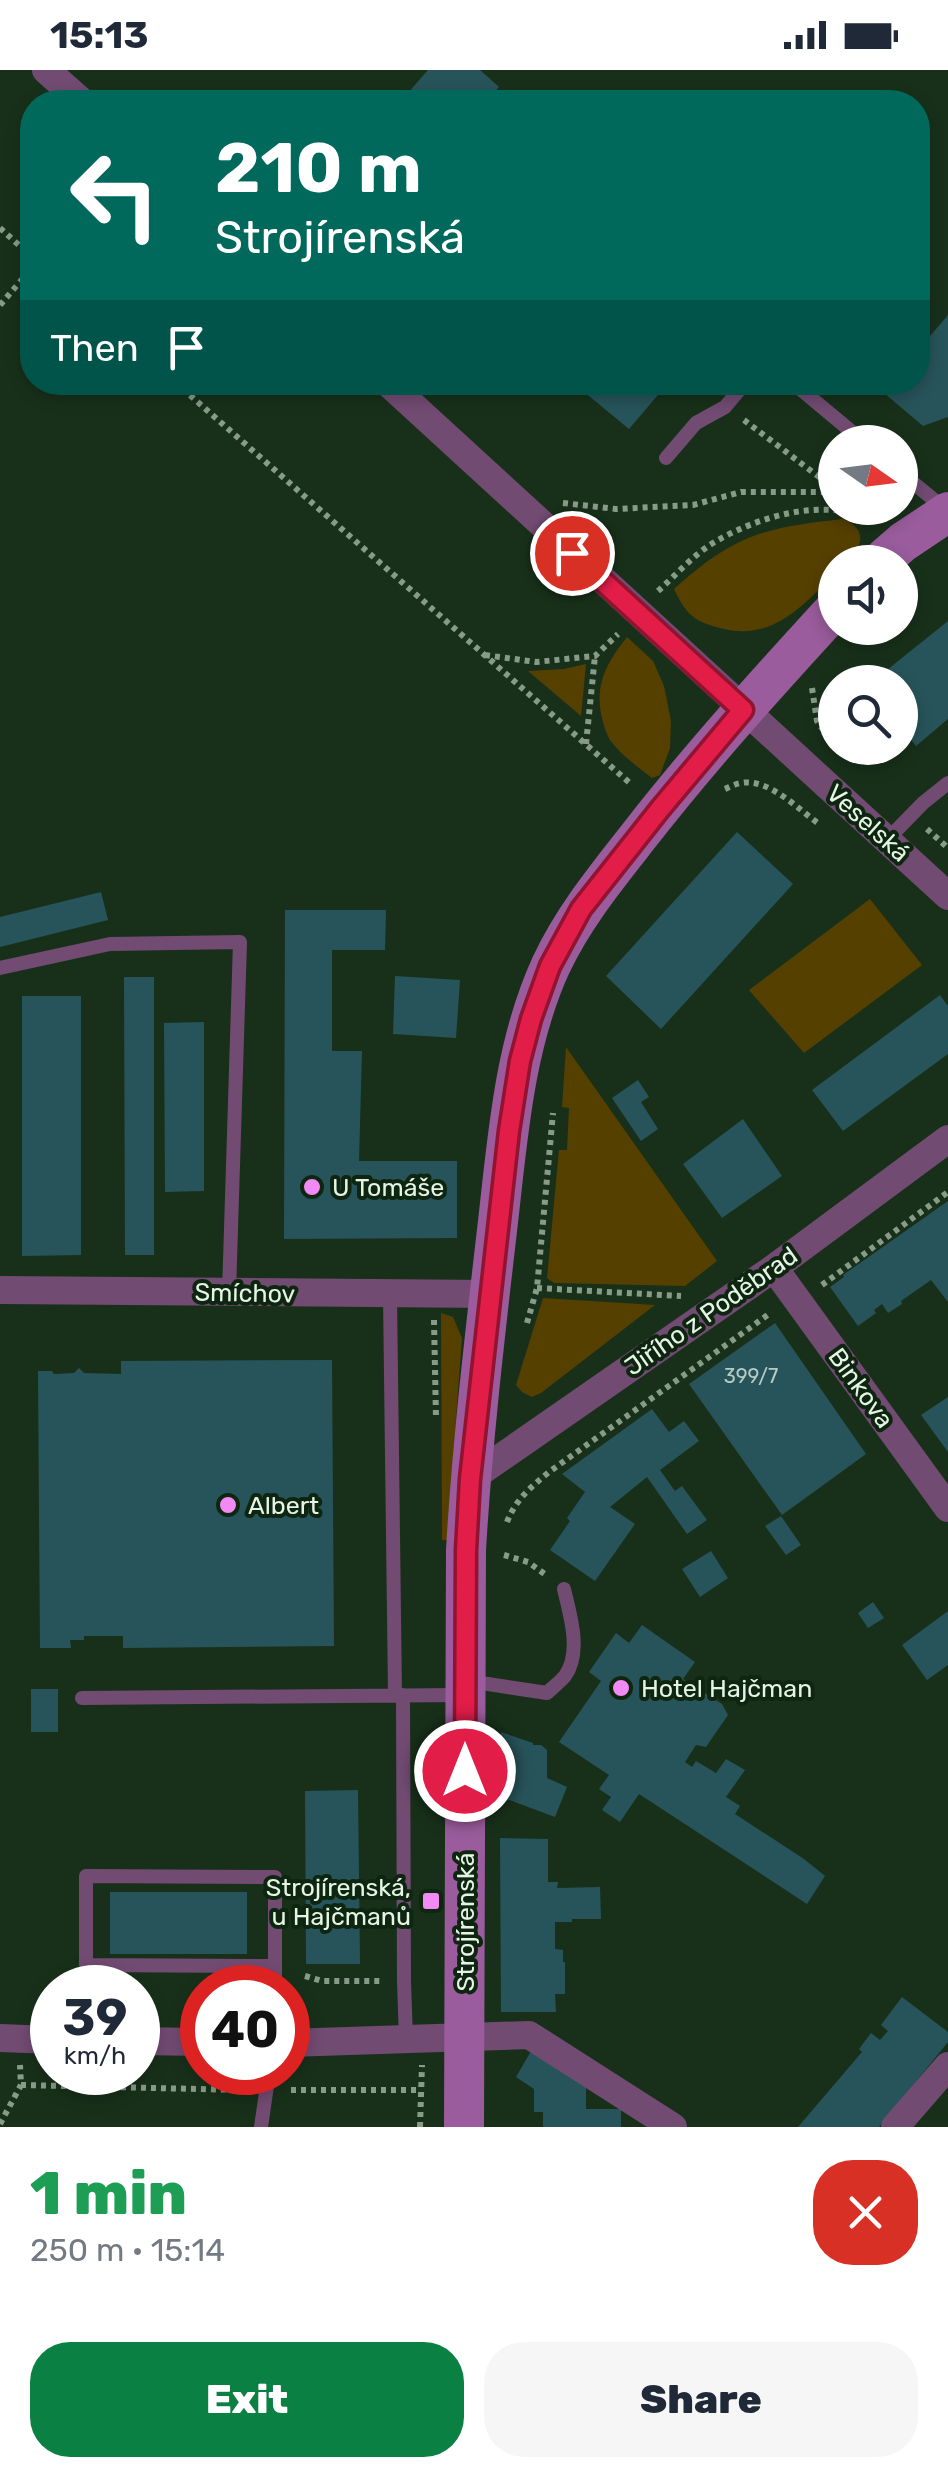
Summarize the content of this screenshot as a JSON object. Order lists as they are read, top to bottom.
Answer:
{
  "streets": {
    "street": [
      "Veselská",
      "Smíchov",
      "Jiřího z Poděbrad",
      "Binkova",
      "Strojírenská"
    ]
  },
  "crossings": [
    ["Veselská", "Strojírenská"],
    ["Smíchov", "Strojírenská"],
    ["Jiřího z Poděbrad", "Binkova"],
    ["Jiřího z Poděbrad", "Strojírenská"]
  ],
  "places": {
    "other": ["U Tomáše", "Albert", "Hotel Hajčman"],
    "transit": ["Strojírenská, u Hajčmanů"]
  },
  "house_numbers": ["399/7"],
  "north": "right",
  "page": {
    "status": "15:13",
    "turn": ["210 m", "Strojírenská"],
    "then": "Then",
    "speed": "39 km/h",
    "limit": "40",
    "heading": ["1 min", "250 m · 15:14"],
    "buttons": ["Exit", "Share"]
  }
}
